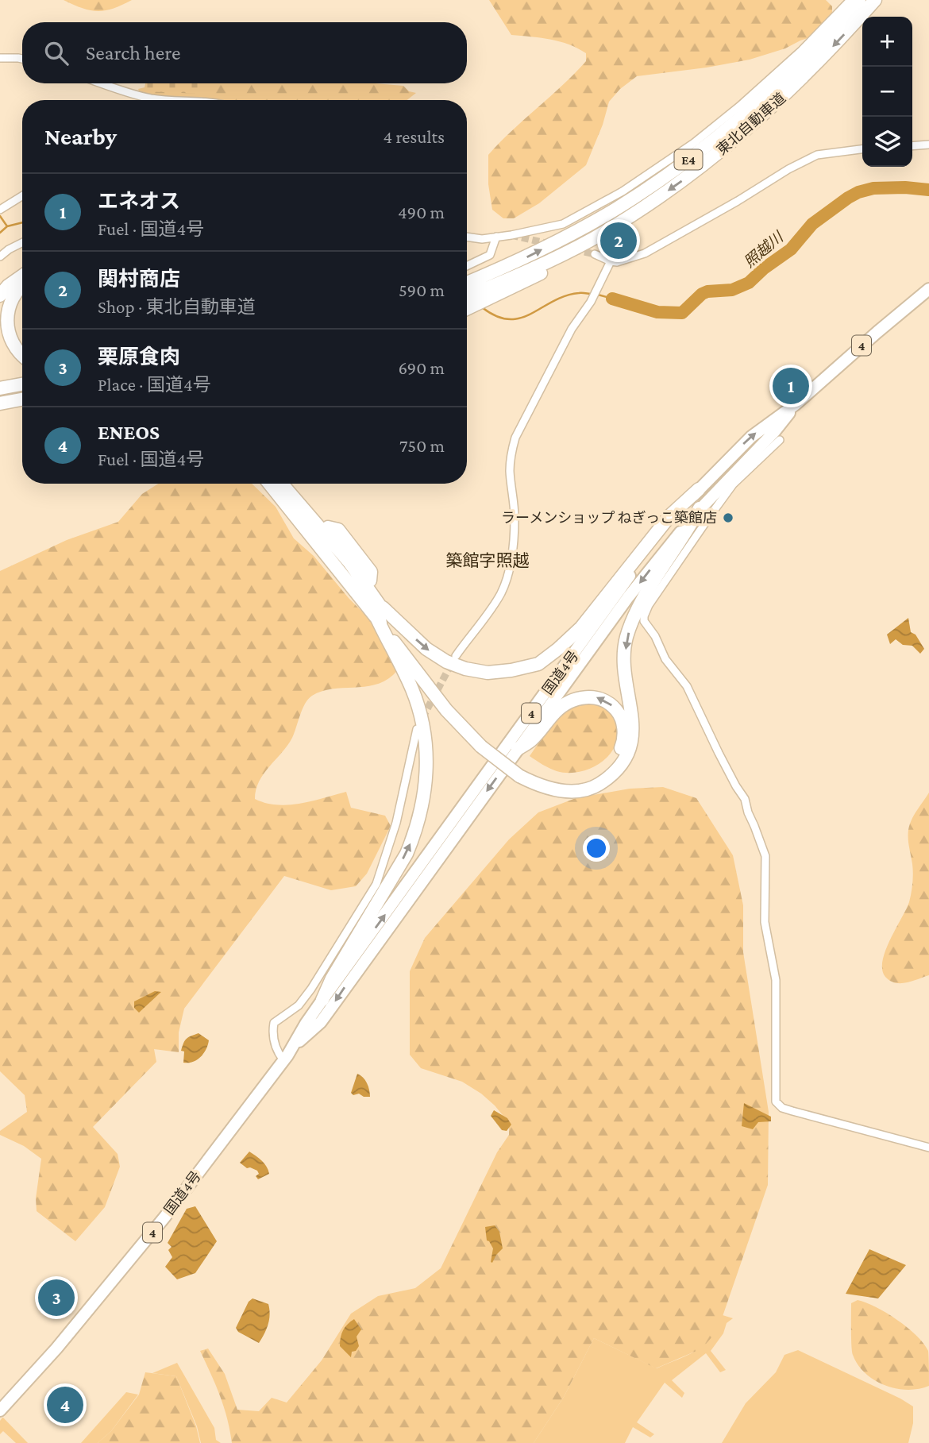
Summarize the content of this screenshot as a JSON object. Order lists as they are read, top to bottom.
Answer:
{
  "streets": {
    "highway": [
      "東北自動車道",
      "E4",
      "4",
      "国道4号"
    ]
  },
  "districts": ["築館字照越"],
  "water": ["照越川"],
  "places": ["ラーメンショップ ねぎっこ築館店"],
  "page": {
    "map_buttons": ["+", "−"],
    "search": "Search here",
    "heading": ["Nearby", "4 results"],
    "list": [
      {
        "mark": "1",
        "name": "エネオス",
        "note": "Fuel · 国道4号",
        "value": "490 m"
      },
      {
        "mark": "2",
        "name": "関村商店",
        "note": "Shop · 東北自動車道",
        "value": "590 m"
      },
      {
        "mark": "3",
        "name": "栗原食肉",
        "note": "Place · 国道4号",
        "value": "690 m"
      },
      {
        "mark": "4",
        "name": "ENEOS",
        "note": "Fuel · 国道4号",
        "value": "750 m"
      }
    ],
    "pins": [
      "2",
      "1",
      "3",
      "4"
    ]
  }
}
